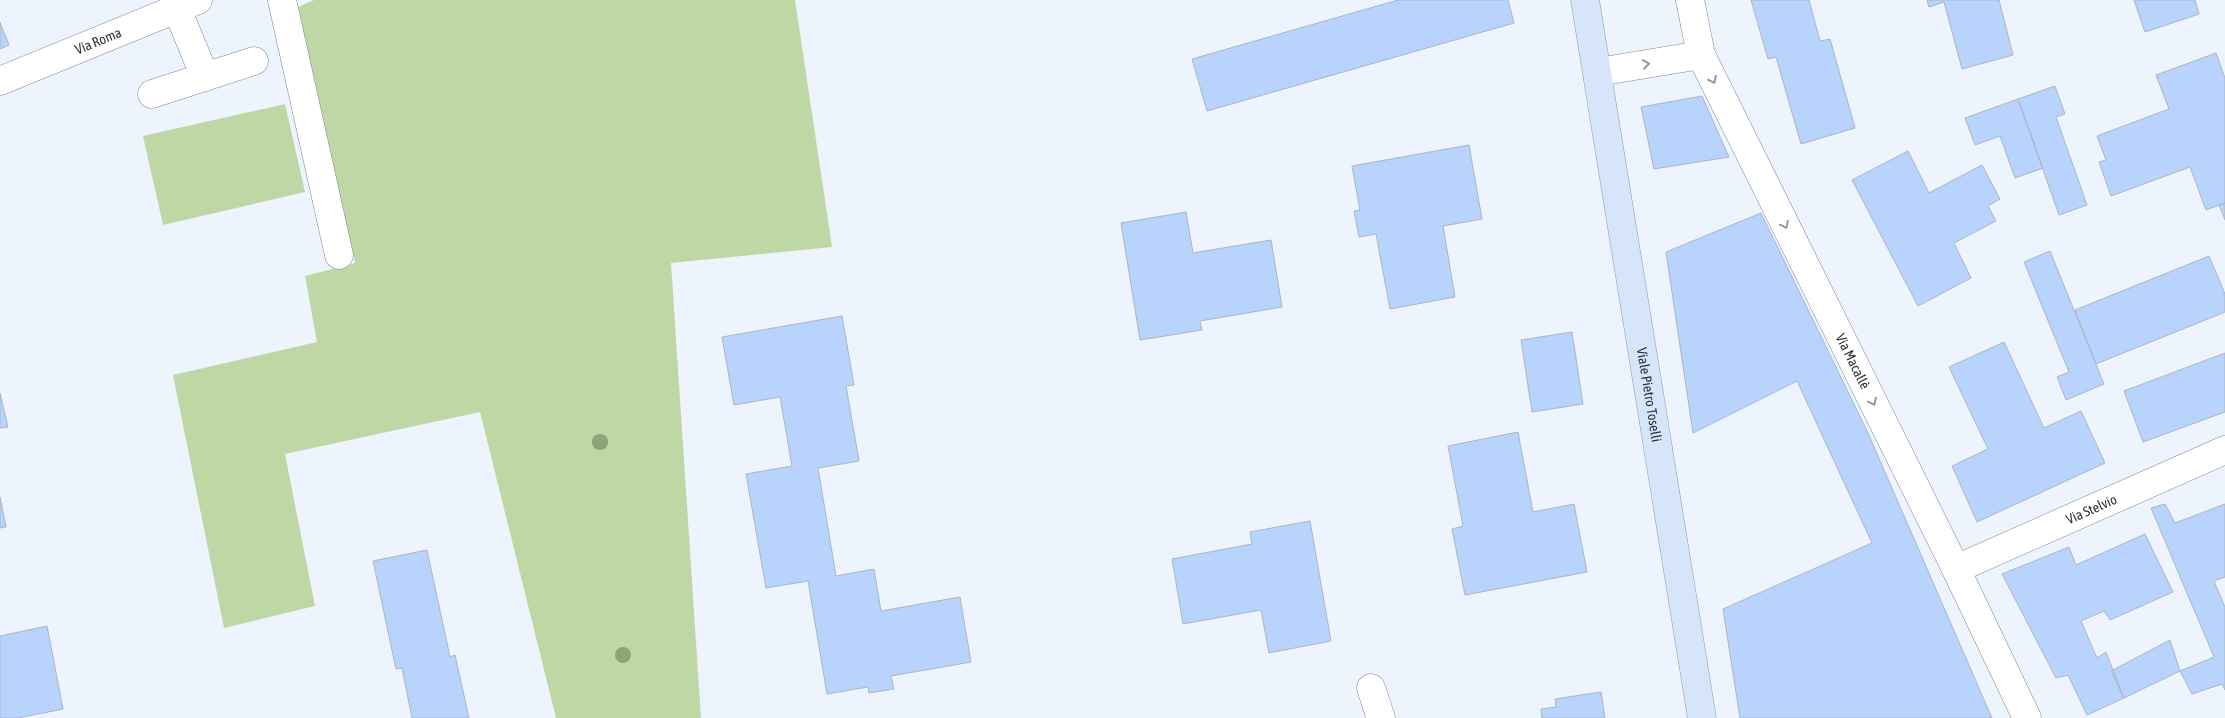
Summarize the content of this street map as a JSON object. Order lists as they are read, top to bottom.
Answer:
{
  "streets": {
    "main road": ["Viale Pietro Toselli"],
    "street": ["Via Roma", "Via Macallè", "Via Stelvio"]
  },
  "crossings": [
    ["Via Macallè", "Via Stelvio"]
  ],
  "one_way": ["Via Macallè"]
}
